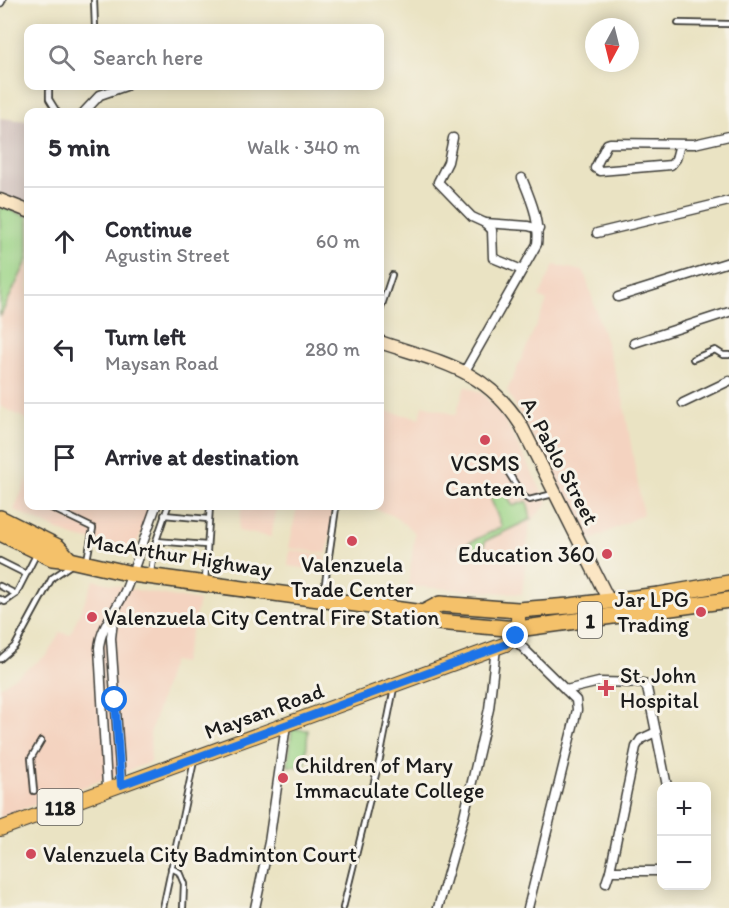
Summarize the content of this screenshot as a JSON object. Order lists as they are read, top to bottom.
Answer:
{
  "streets": {
    "highway": ["MacArthur Highway", "1"],
    "main road": ["Maysan Road", "118"],
    "street": ["A. Pablo Street"]
  },
  "crossings": [
    ["A. Pablo Street", "MacArthur Highway"],
    ["MacArthur Highway", "Maysan Road"]
  ],
  "places": {
    "other": [
      "VCSMS Canteen",
      "Valenzuela Trade Center",
      "Education 360",
      "Jar LPG Trading",
      "Valenzuela City Central Fire Station",
      "Children of Mary Immaculate College",
      "Valenzuela City Badminton Court"
    ],
    "health": ["St. John Hospital"]
  },
  "north": "bottom",
  "page": {
    "search": "Search here",
    "heading": ["5 min", "Walk · 340 m"],
    "list": [
      ["Continue", "Agustin Street", "60 m"],
      ["Turn left", "Maysan Road", "280 m"],
      "Arrive at destination"
    ],
    "map_buttons": ["+", "−"]
  }
}
